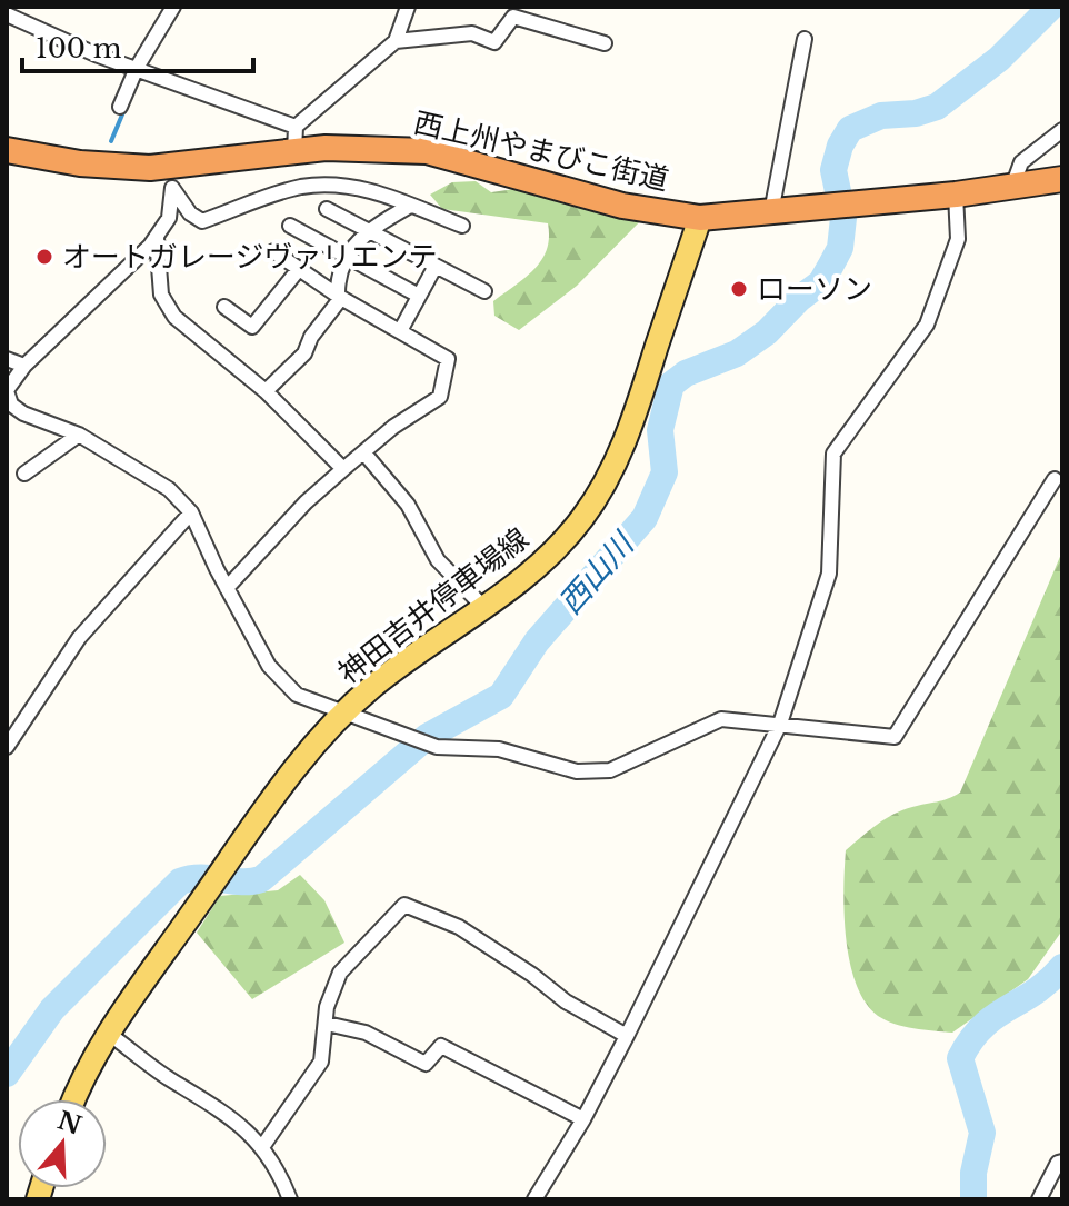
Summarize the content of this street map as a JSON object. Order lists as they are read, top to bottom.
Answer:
{
  "streets": {
    "highway": ["西上州やまびこ街道"],
    "main road": ["神田吉井停車場線"]
  },
  "crossings": [
    ["西上州やまびこ街道", "神田吉井停車場線"]
  ],
  "water": ["西山川"],
  "places": ["オートガレージヴァリエンテ", "ローソン"],
  "scale_bar": "100 m",
  "north": "top"
}
